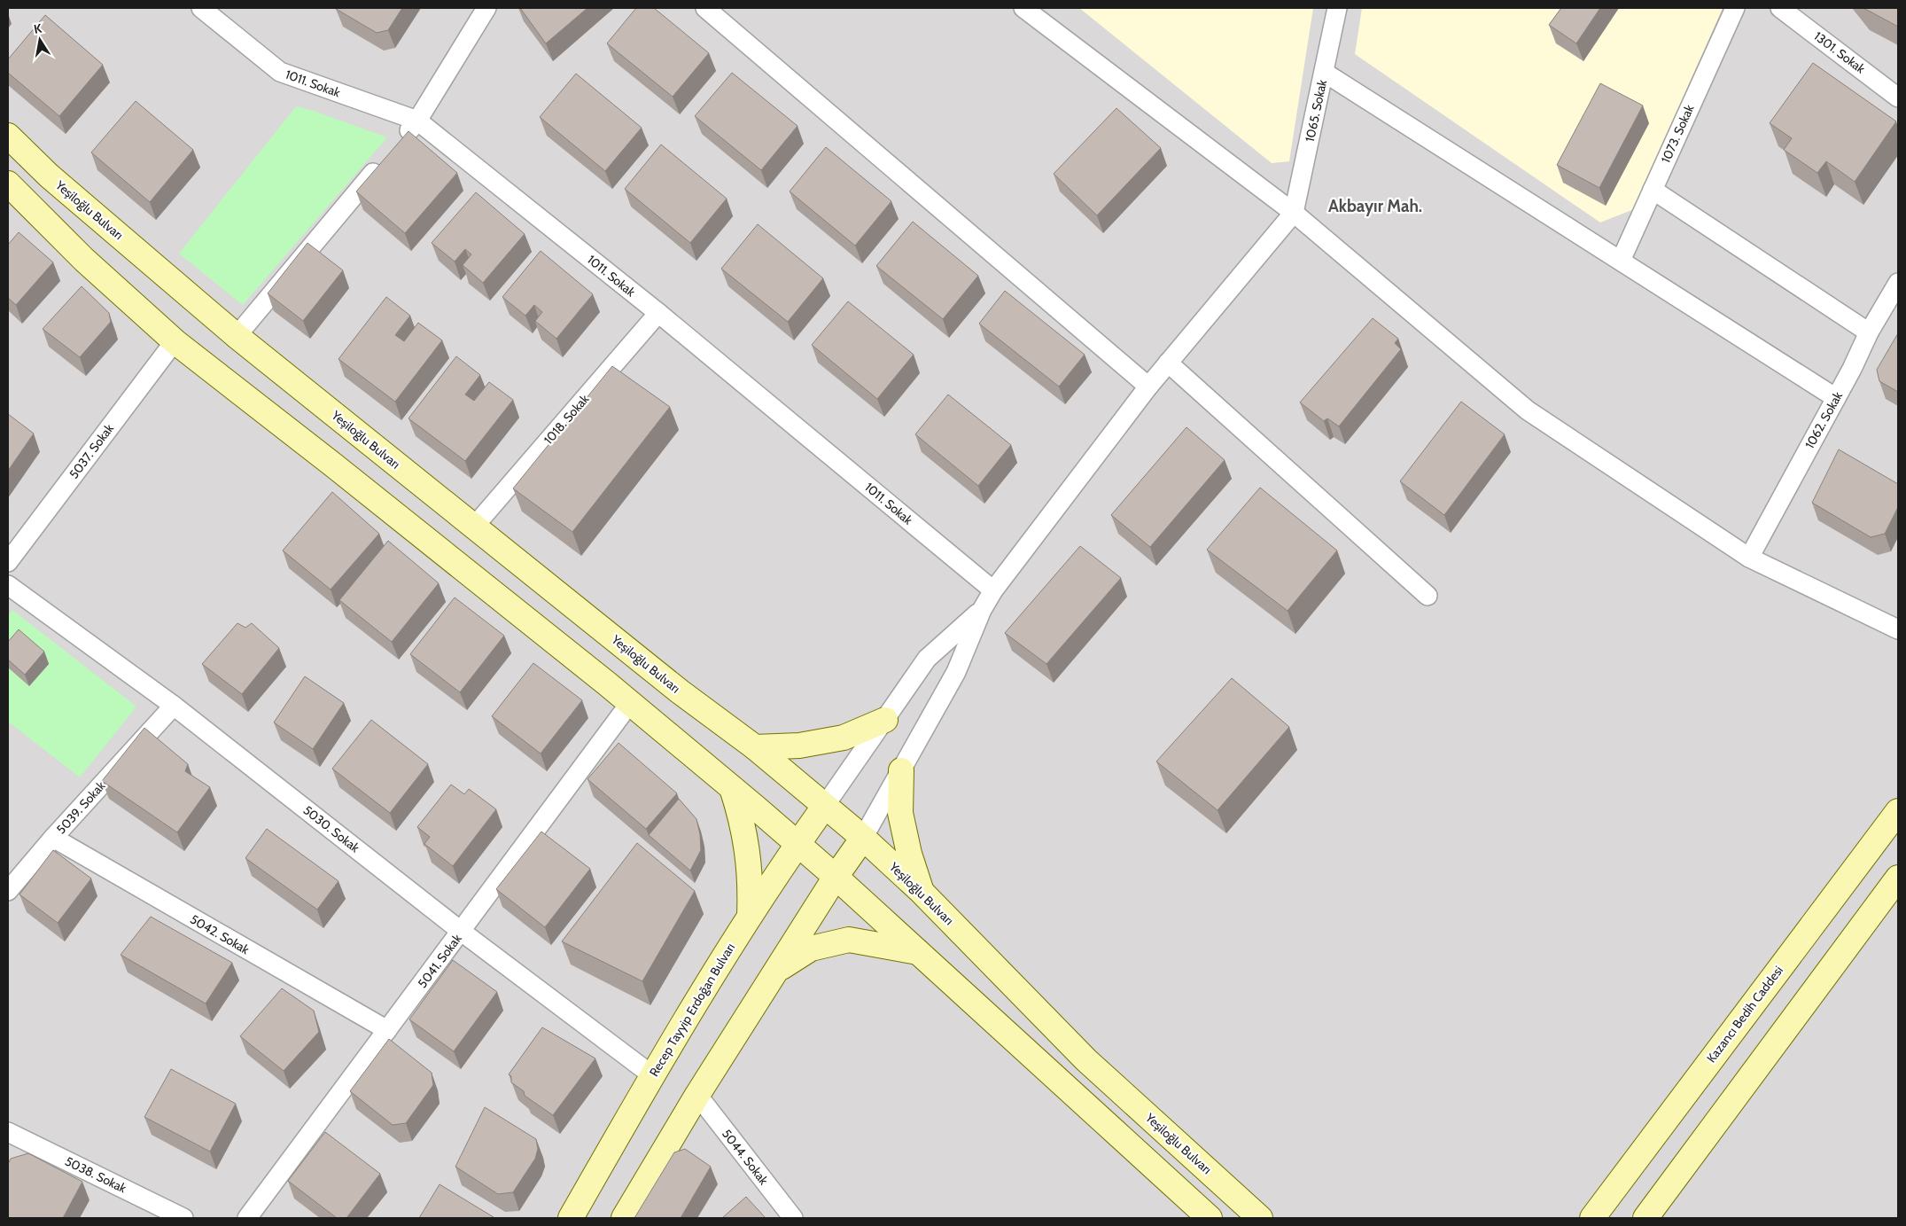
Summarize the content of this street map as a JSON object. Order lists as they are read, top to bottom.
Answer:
{
  "streets": {
    "main road": ["Yeşiloğlu Bulvarı", "Recep Tayyip Erdoğan Bulvarı", "Kazancı Bedih Caddesi"],
    "street": [
      "1301. Sokak",
      "1011. Sokak",
      "1065. Sokak",
      "1073. Sokak",
      "1018. Sokak",
      "1062. Sokak",
      "5037. Sokak",
      "5039. Sokak",
      "5030. Sokak",
      "5042. Sokak",
      "5041. Sokak",
      "5044. Sokak",
      "5038. Sokak"
    ]
  },
  "crossings": [
    ["1011. Sokak", "1018. Sokak"],
    ["Yeşiloğlu Bulvarı", "1018. Sokak"],
    ["Yeşiloğlu Bulvarı", "Recep Tayyip Erdoğan Bulvarı"],
    ["5039. Sokak", "5030. Sokak"],
    ["5039. Sokak", "5042. Sokak"],
    ["5030. Sokak", "5041. Sokak"],
    ["5030. Sokak", "Recep Tayyip Erdoğan Bulvarı"],
    ["5042. Sokak", "5041. Sokak"]
  ],
  "districts": ["Akbayır Mah."],
  "north": "top"
}
